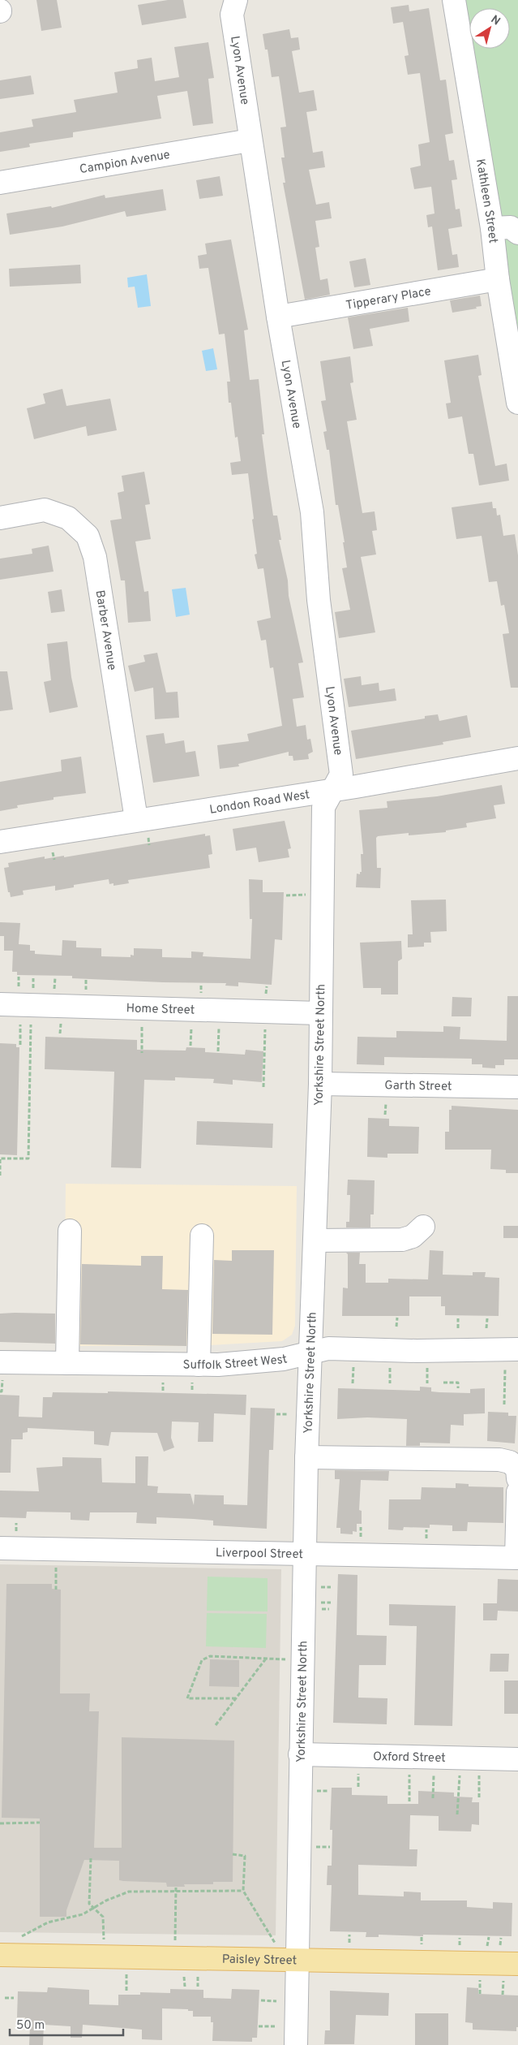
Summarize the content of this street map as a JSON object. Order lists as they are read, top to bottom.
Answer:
{
  "streets": {
    "main road": ["Paisley Street"],
    "street": [
      "Lyon Avenue",
      "Campion Avenue",
      "Kathleen Street",
      "Tipperary Place",
      "Barber Avenue",
      "London Road West",
      "Home Street",
      "Yorkshire Street North",
      "Garth Street",
      "Suffolk Street West",
      "Liverpool Street",
      "Oxford Street"
    ]
  },
  "crossings": [
    ["Lyon Avenue", "Campion Avenue"],
    ["Lyon Avenue", "Tipperary Place"],
    ["Lyon Avenue", "London Road West"],
    ["Lyon Avenue", "Yorkshire Street North"],
    ["Kathleen Street", "Tipperary Place"],
    ["Barber Avenue", "London Road West"],
    ["London Road West", "Yorkshire Street North"],
    ["Home Street", "Yorkshire Street North"],
    ["Yorkshire Street North", "Garth Street"],
    ["Yorkshire Street North", "Suffolk Street West"],
    ["Yorkshire Street North", "Liverpool Street"],
    ["Yorkshire Street North", "Oxford Street"],
    ["Yorkshire Street North", "Paisley Street"]
  ],
  "scale_bar": "50 m",
  "north": "top right"
}
